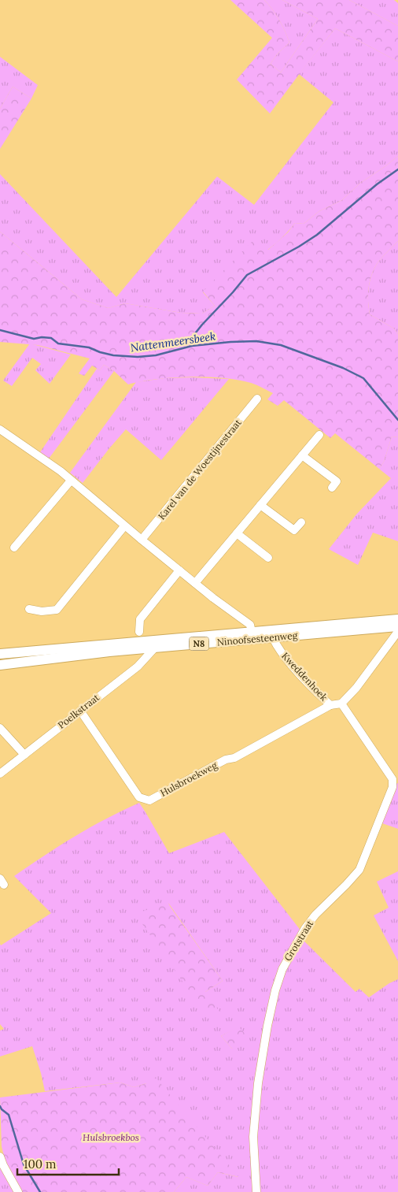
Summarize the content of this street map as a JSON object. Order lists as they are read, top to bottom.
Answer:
{
  "streets": {
    "main road": ["Ninoofsesteenweg", "N8"],
    "street": [
      "Karel van de Woestijnestraat",
      "Kweddenhoek",
      "Poelkstraat",
      "Hulsbroekweg",
      "Grotstraat"
    ]
  },
  "crossings": [
    ["Karel van de Woestijnestraat", "Ninoofsesteenweg"],
    ["Ninoofsesteenweg", "Kweddenhoek"],
    ["Ninoofsesteenweg", "Poelkstraat"],
    ["Kweddenhoek", "Hulsbroekweg"],
    ["Kweddenhoek", "Grotstraat"],
    ["Poelkstraat", "Hulsbroekweg"]
  ],
  "water": ["Nattenmeersbeek"],
  "parks": ["Hulsbroekbos"],
  "scale_bar": "100 m"
}
